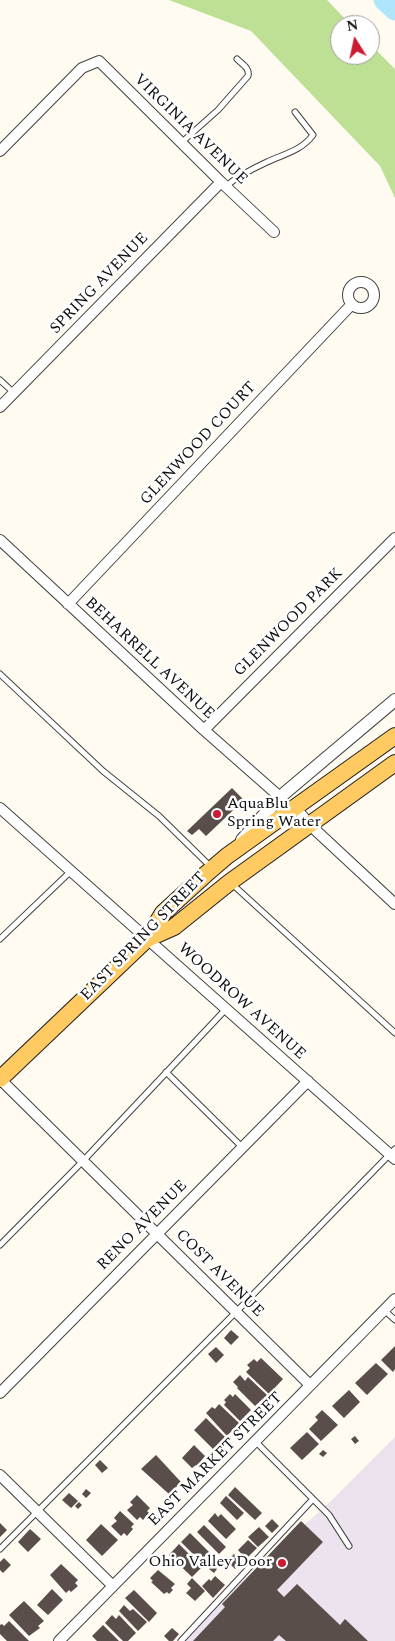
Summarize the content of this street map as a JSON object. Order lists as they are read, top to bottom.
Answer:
{
  "streets": {
    "main road": ["EAST SPRING STREET"],
    "street": [
      "VIRGINIA AVENUE",
      "SPRING AVENUE",
      "GLENWOOD COURT",
      "GLENWOOD PARK",
      "BEHARRELL AVENUE",
      "WOODROW AVENUE",
      "RENO AVENUE",
      "COST AVENUE",
      "EAST MARKET STREET"
    ]
  },
  "crossings": [
    ["VIRGINIA AVENUE", "SPRING AVENUE"],
    ["GLENWOOD COURT", "BEHARRELL AVENUE"],
    ["GLENWOOD PARK", "BEHARRELL AVENUE"],
    ["EAST SPRING STREET", "WOODROW AVENUE"],
    ["EAST SPRING STREET", "COST AVENUE"],
    ["WOODROW AVENUE", "RENO AVENUE"],
    ["RENO AVENUE", "COST AVENUE"],
    ["COST AVENUE", "EAST MARKET STREET"]
  ],
  "places": ["AquaBlu Spring Water", "Ohio Valley Door"],
  "north": "top"
}
